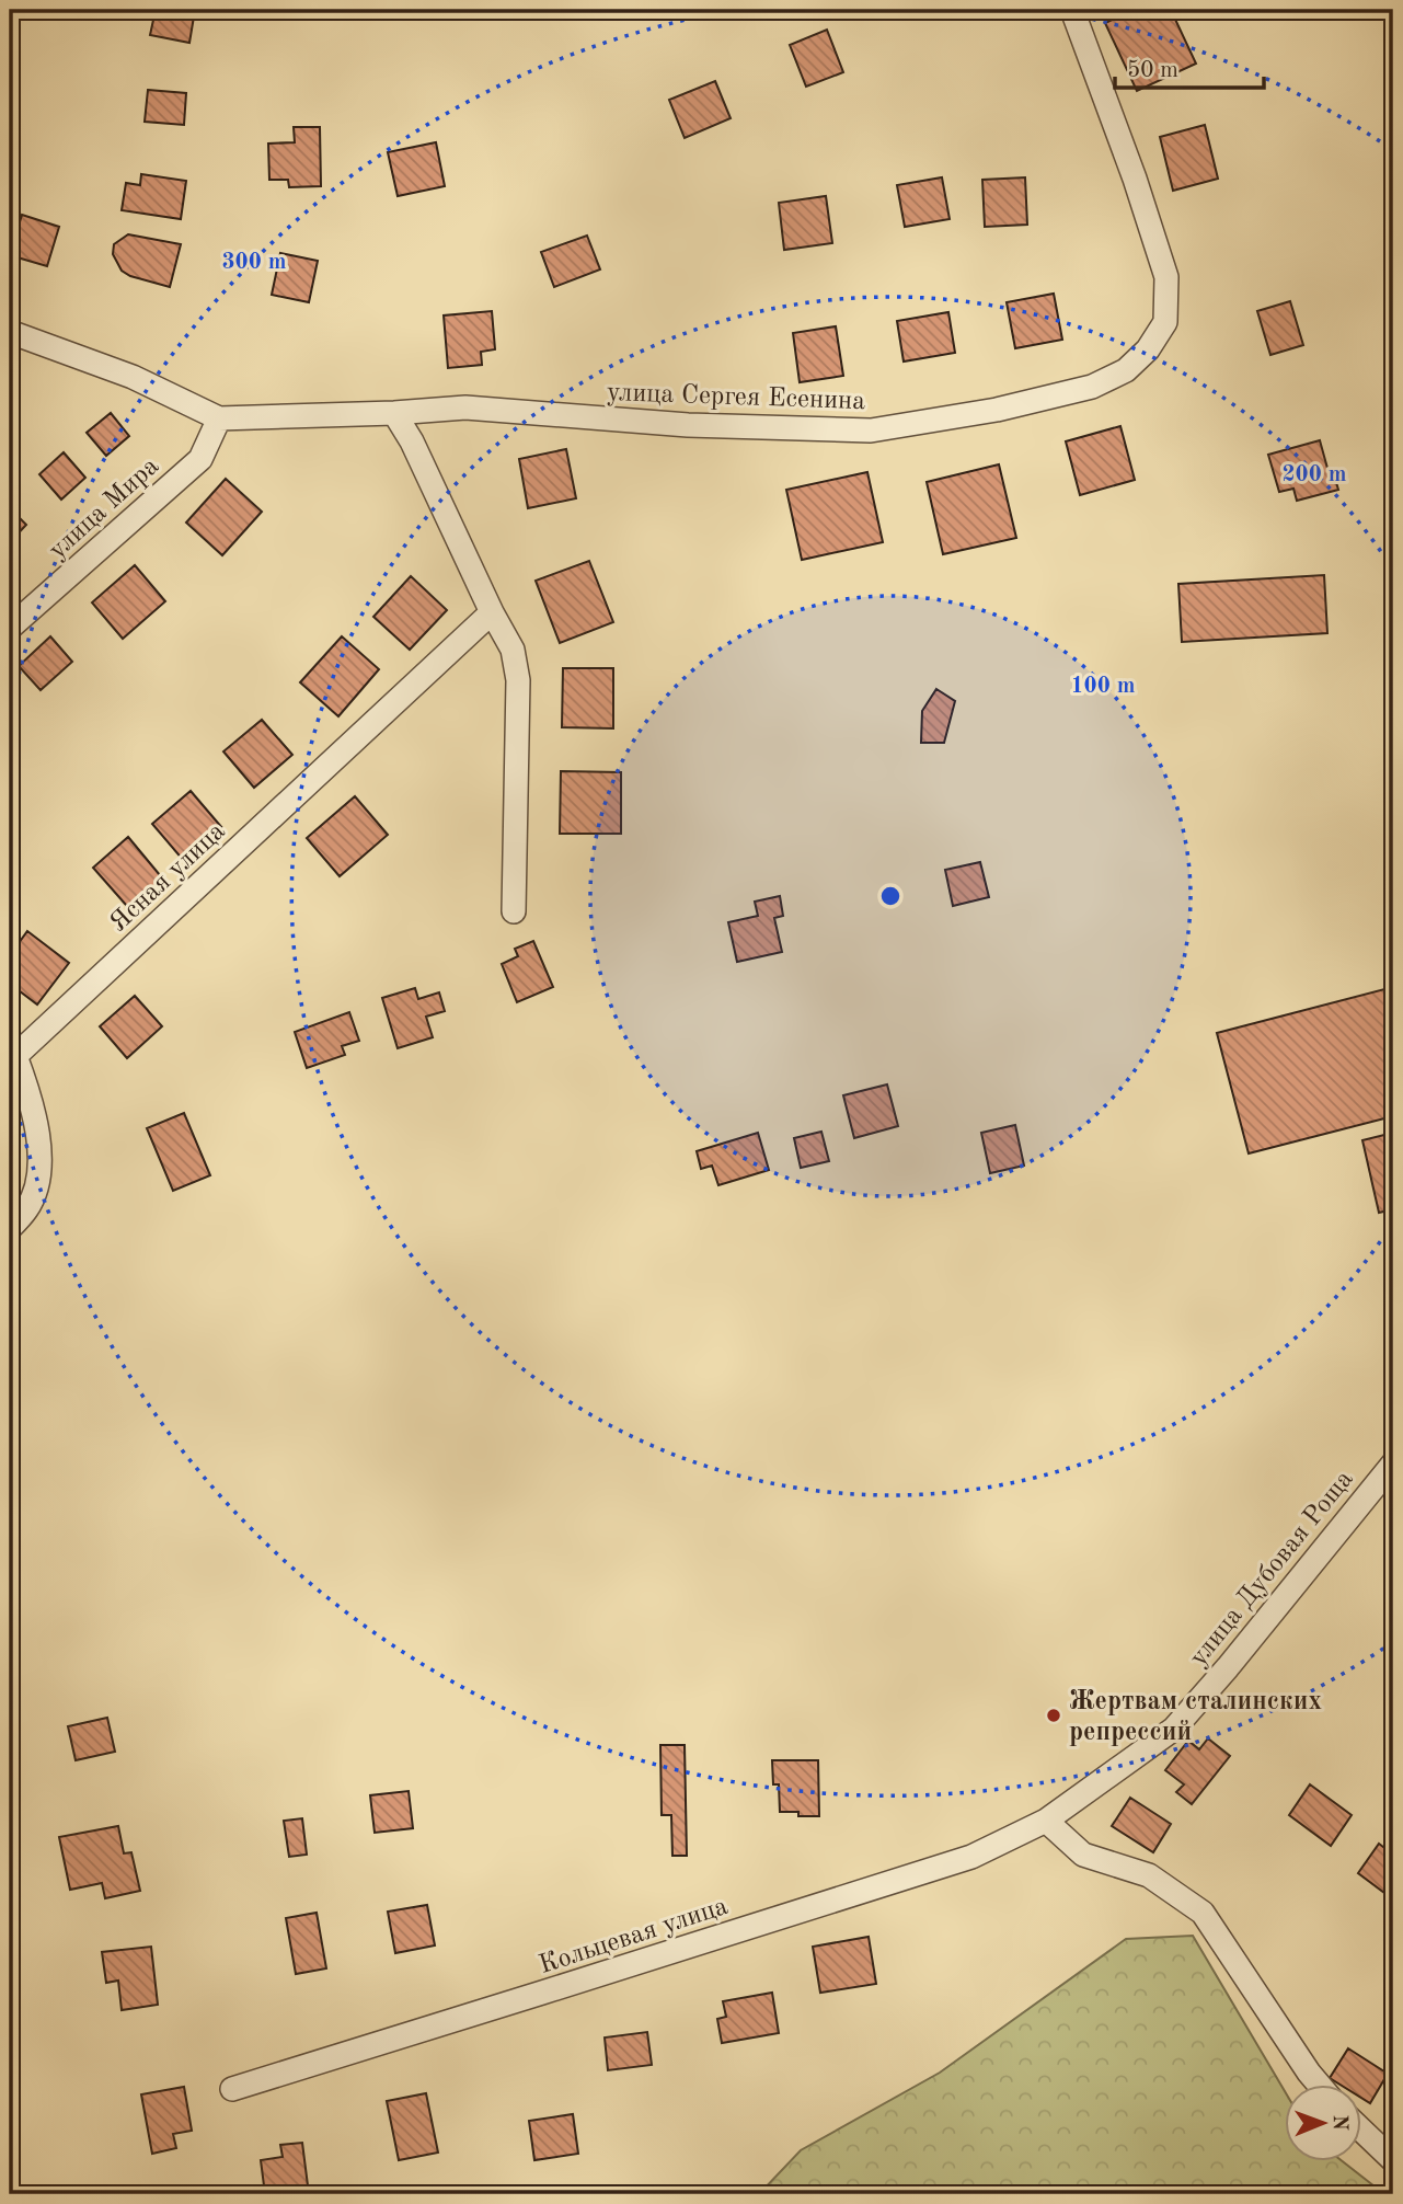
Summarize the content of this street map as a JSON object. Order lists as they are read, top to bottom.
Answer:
{
  "streets": {
    "street": [
      "улица Сергея Есенина",
      "улица Мира",
      "Ясная улица",
      "улица Дубовая Роща",
      "Кольцевая улица"
    ]
  },
  "crossings": [
    ["улица Сергея Есенина", "улица Мира"],
    ["улица Дубовая Роща", "Кольцевая улица"]
  ],
  "places": ["Жертвам сталинских репрессий"],
  "scale_bar": "50 m",
  "north": "right",
  "rings": ["300 m", "200 m", "100 m"]
}
